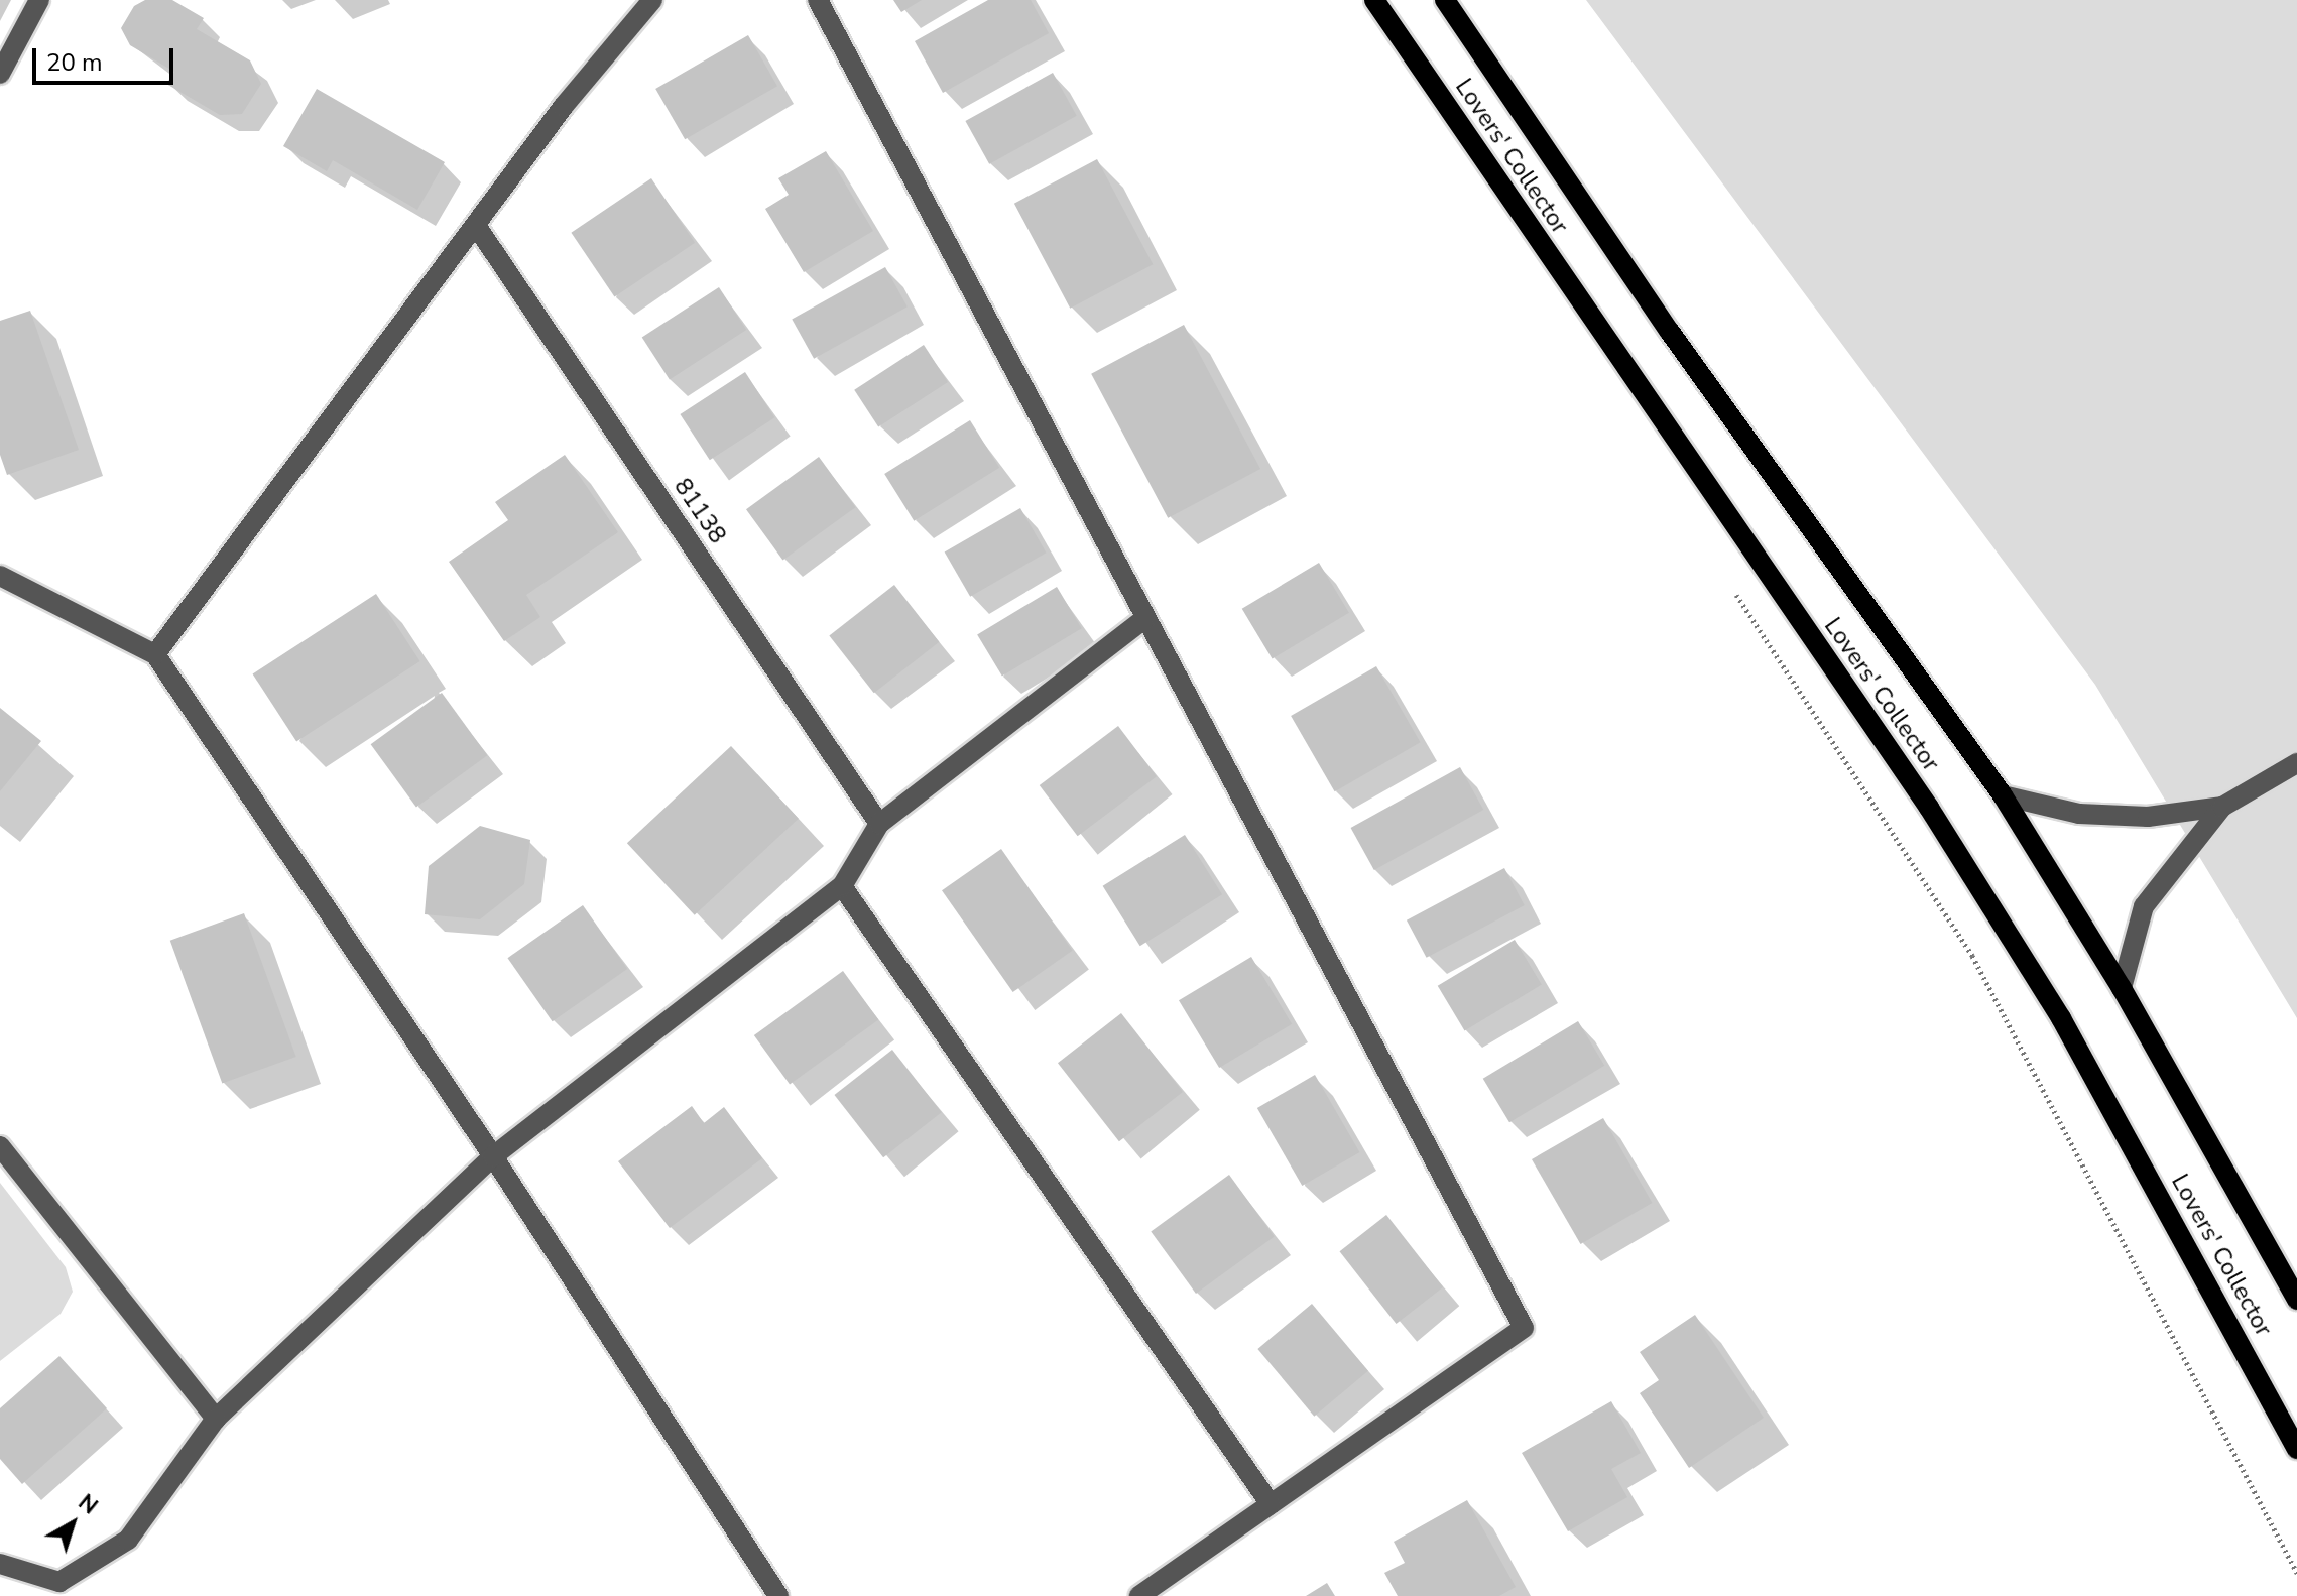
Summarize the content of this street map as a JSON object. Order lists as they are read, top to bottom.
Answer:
{
  "streets": {
    "main road": ["Lovers' Collector"],
    "street": ["81138"]
  },
  "scale_bar": "20 m",
  "north": "top right"
}
